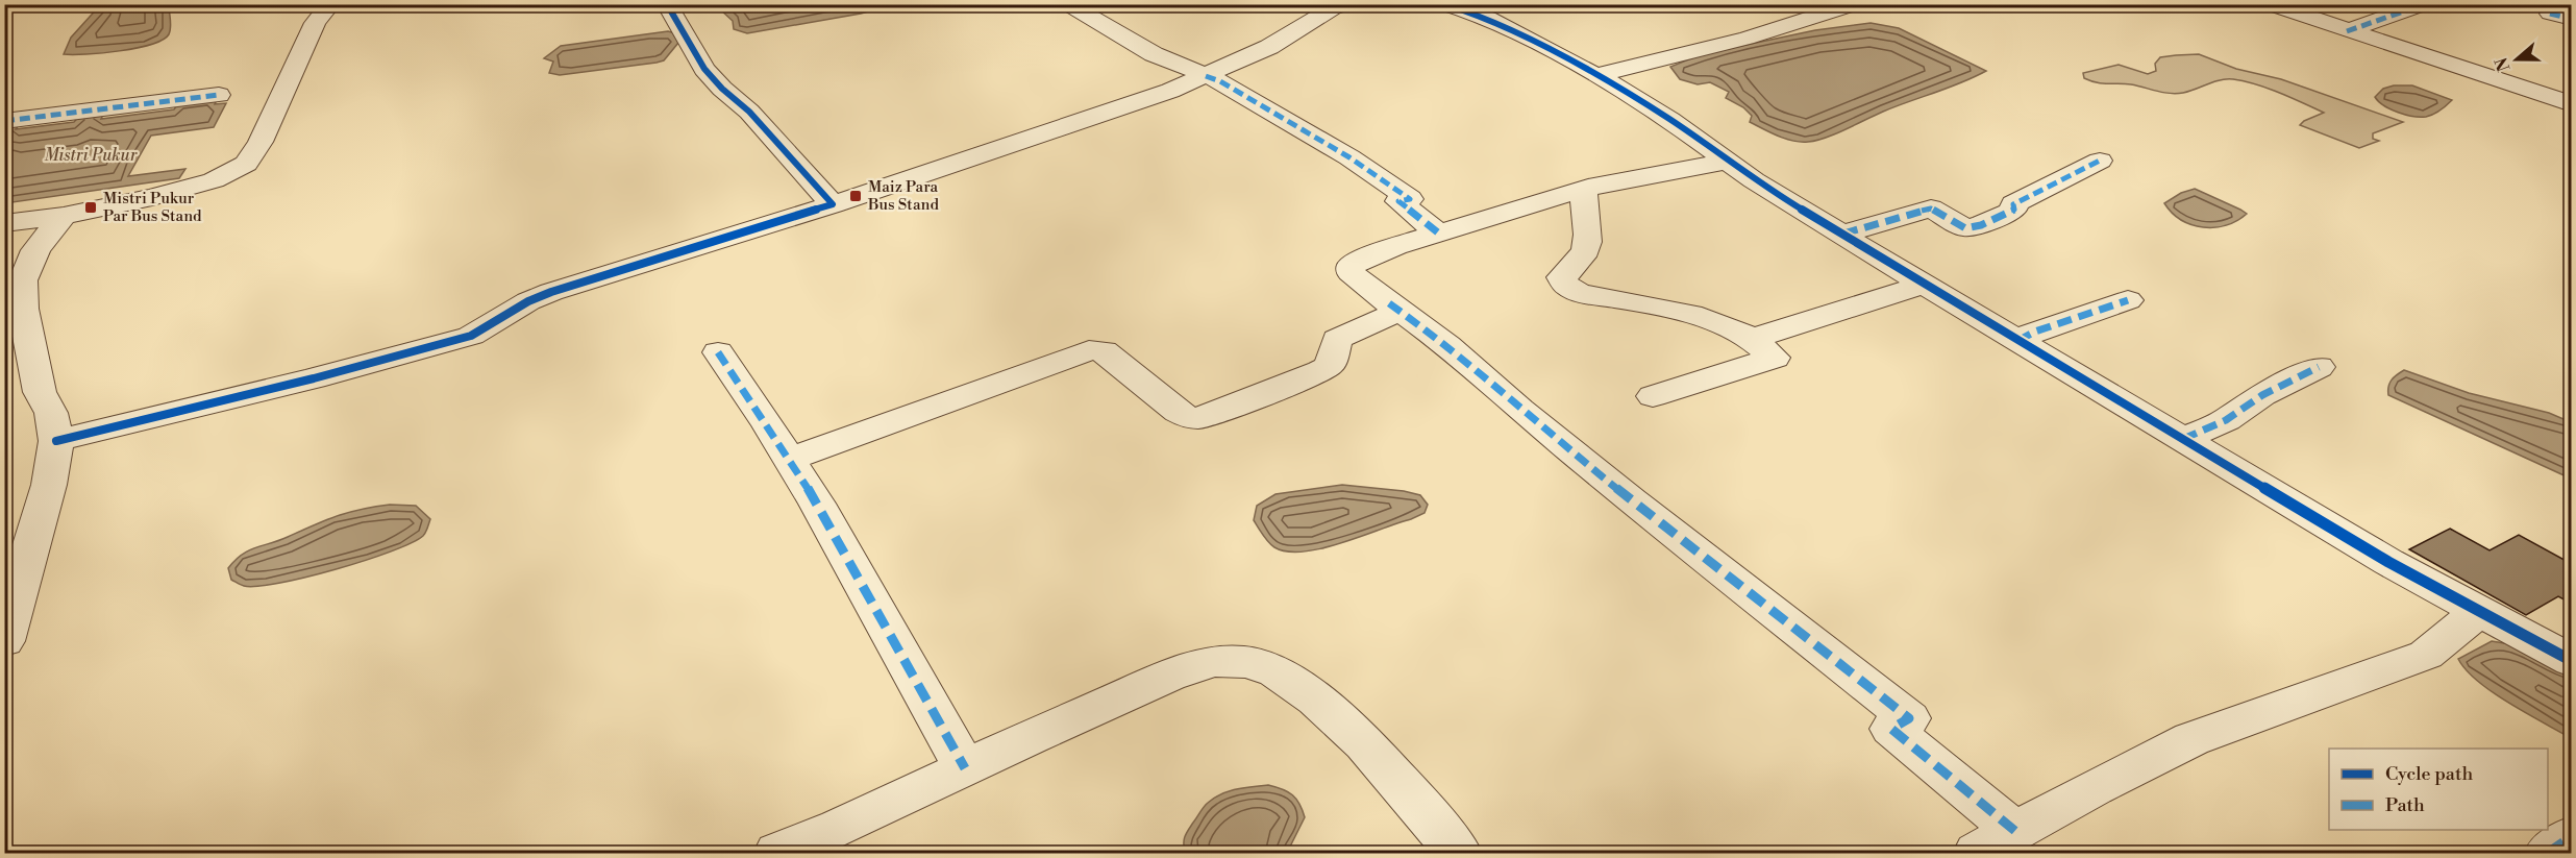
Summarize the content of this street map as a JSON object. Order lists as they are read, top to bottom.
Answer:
{
  "water": ["Mistri Pukur"],
  "places": {
    "transit": ["Maiz Para Bus Stand", "Mistri Pukur Par Bus Stand"]
  },
  "legend": ["Cycle path", "Path"],
  "north": "left"
}
